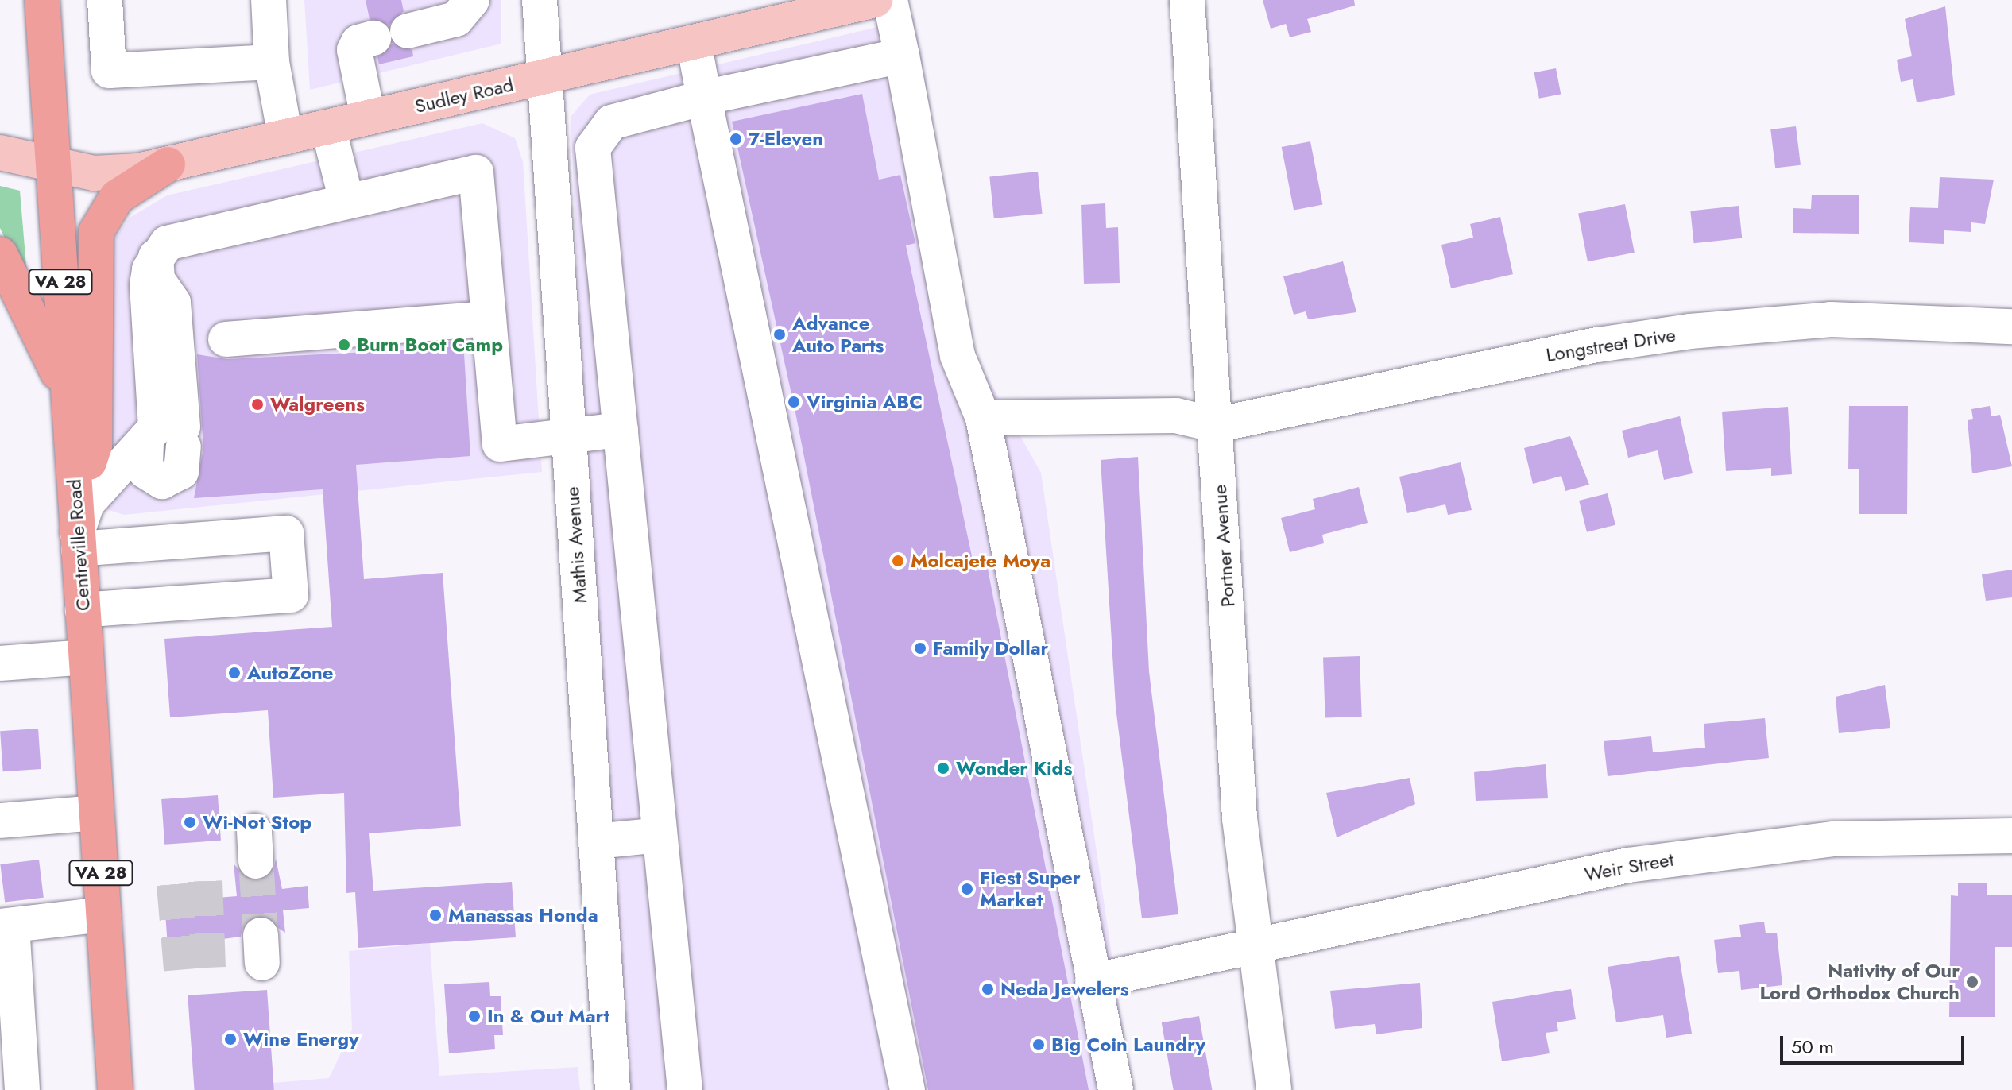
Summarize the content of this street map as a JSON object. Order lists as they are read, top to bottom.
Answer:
{
  "streets": {
    "highway": ["VA 28", "Centreville Road"],
    "main road": ["Sudley Road"],
    "street": [
      "Longstreet Drive",
      "Mathis Avenue",
      "Portner Avenue",
      "Weir Street"
    ]
  },
  "crossings": [
    ["Sudley Road", "Centreville Road"],
    ["Sudley Road", "Mathis Avenue"],
    ["Longstreet Drive", "Portner Avenue"],
    ["Portner Avenue", "Weir Street"]
  ],
  "places": [
    "7-Eleven",
    "Advance Auto Parts",
    "Burn Boot Camp",
    "Virginia ABC",
    "Walgreens",
    "Molcajete Moya",
    "Family Dollar",
    "AutoZone",
    "Wonder Kids",
    "Wi-Not Stop",
    "Fiest Super Market",
    "Manassas Honda",
    "Nativity of Our Lord Orthodox Church",
    "Neda Jewelers",
    "In & Out Mart",
    "Wine Energy",
    "Big Coin Laundry"
  ],
  "scale_bar": "50 m"
}
